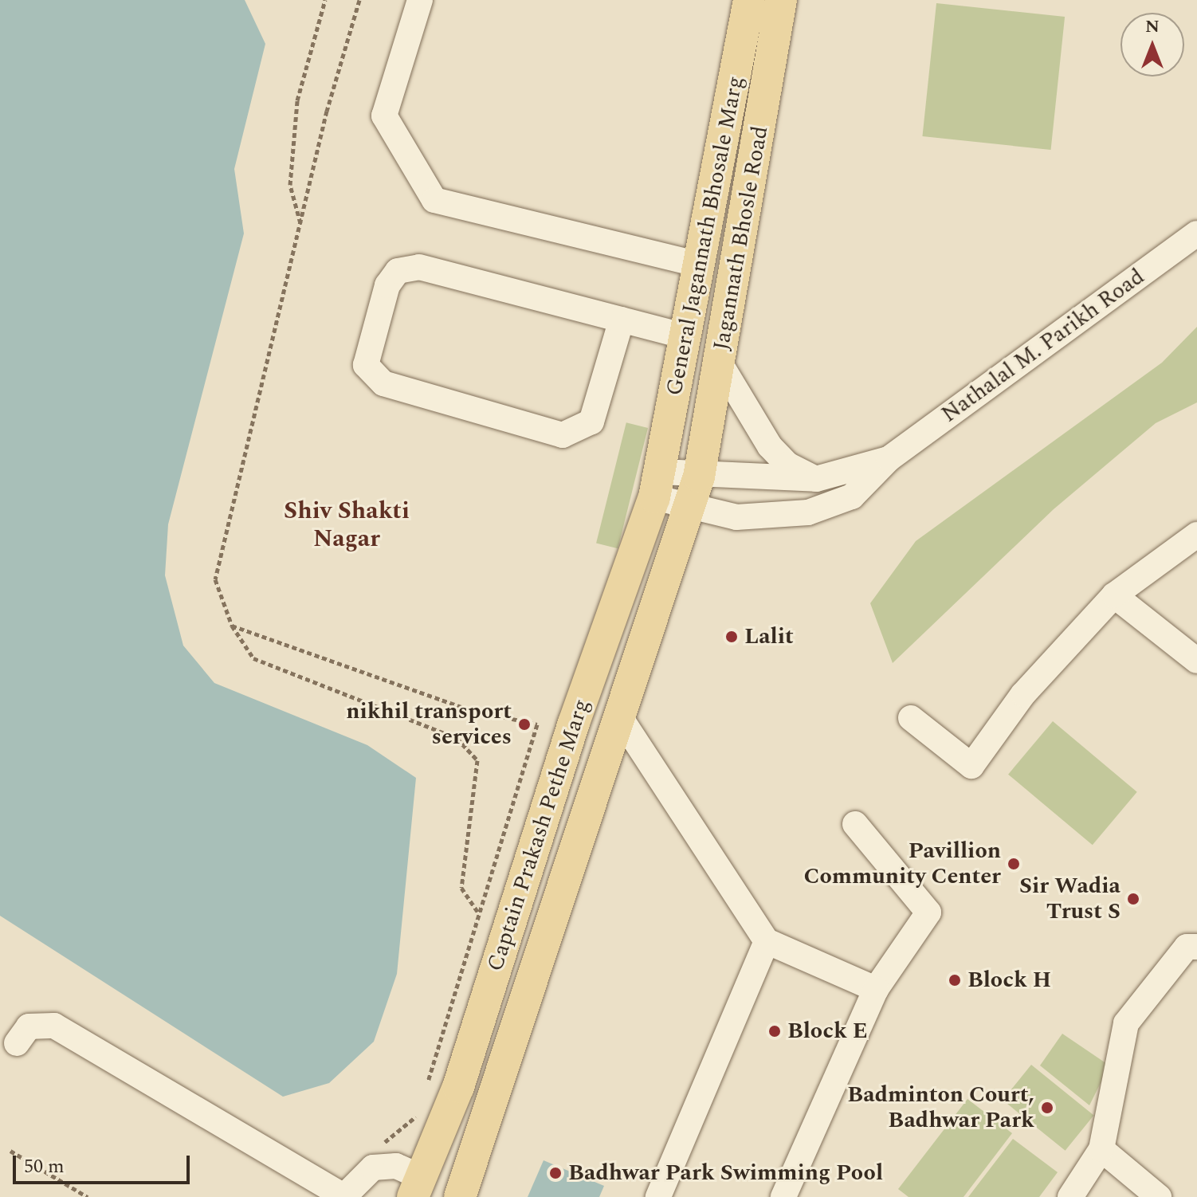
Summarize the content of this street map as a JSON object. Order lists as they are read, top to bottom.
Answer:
{
  "streets": {
    "main road": ["General Jagannath Bhosale Marg", "Jagannath Bhosle Road", "Captain Prakash Pethe Marg"],
    "street": ["Nathalal M. Parikh Road"]
  },
  "crossings": [
    ["General Jagannath Bhosale Marg", "Nathalal M. Parikh Road"],
    ["General Jagannath Bhosale Marg", "Captain Prakash Pethe Marg"],
    ["Jagannath Bhosle Road", "Nathalal M. Parikh Road"],
    ["Jagannath Bhosle Road", "Captain Prakash Pethe Marg"],
    ["Nathalal M. Parikh Road", "Captain Prakash Pethe Marg"]
  ],
  "districts": ["Shiv Shakti Nagar"],
  "places": [
    "Lalit",
    "nikhil transport services",
    "Pavillion Community Center",
    "Sir Wadia Trust S",
    "Block H",
    "Block E",
    "Badminton Court, Badhwar Park",
    "Badhwar Park Swimming Pool"
  ],
  "scale_bar": "50 m",
  "north": "top"
}
